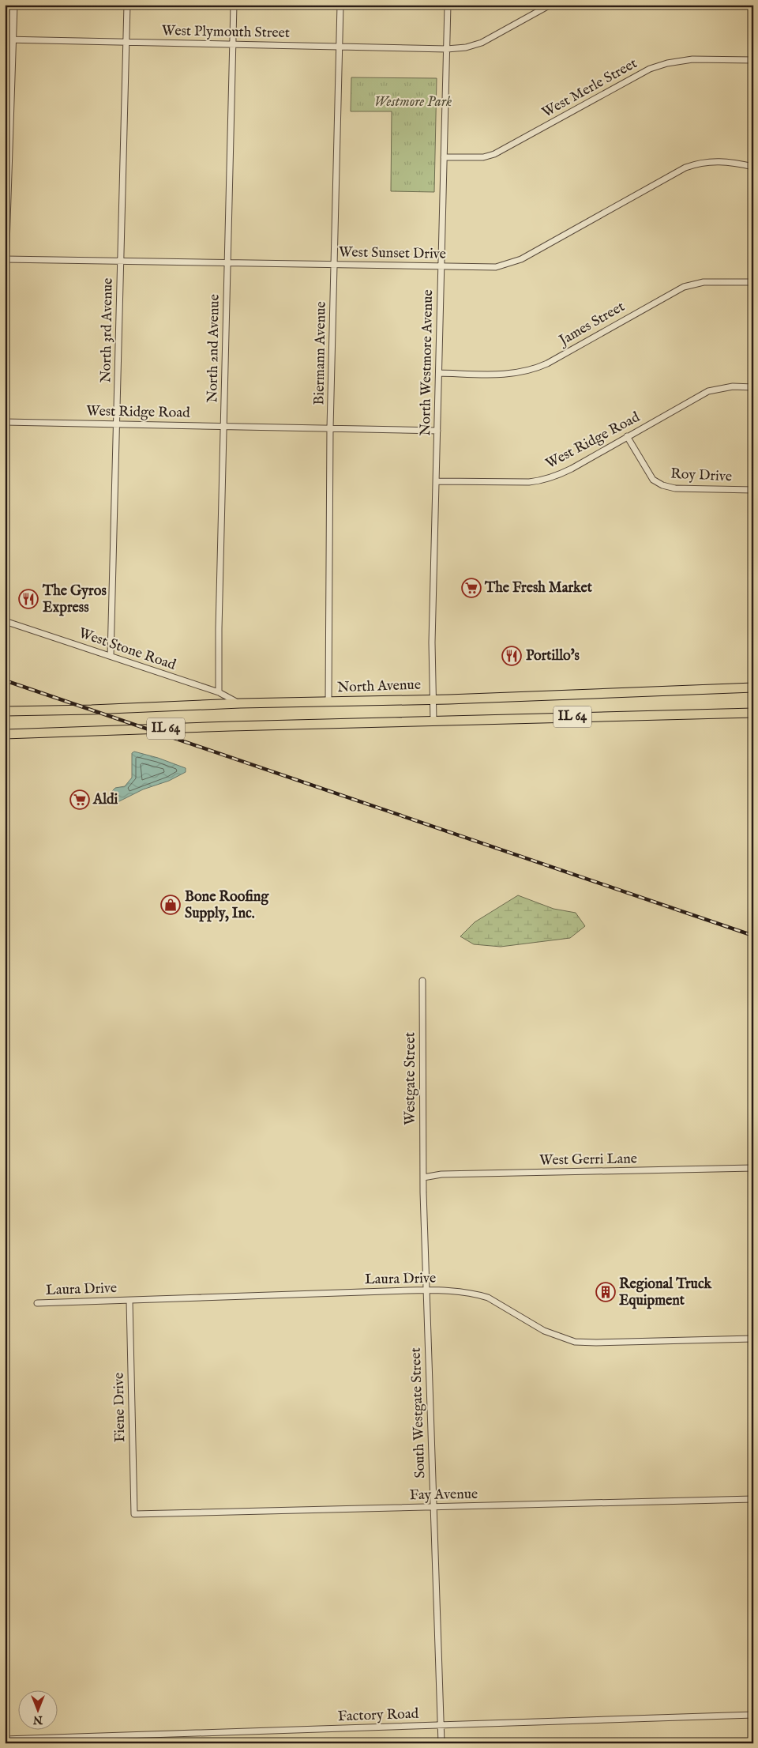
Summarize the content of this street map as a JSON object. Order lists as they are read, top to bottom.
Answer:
{
  "streets": {
    "main road": ["North Avenue", "IL 64"],
    "street": [
      "West Plymouth Street",
      "West Merle Street",
      "West Sunset Drive",
      "James Street",
      "North 3rd Avenue",
      "North 2nd Avenue",
      "Biermann Avenue",
      "North Westmore Avenue",
      "West Ridge Road",
      "Roy Drive",
      "West Stone Road",
      "Westgate Street",
      "West Gerri Lane",
      "Laura Drive",
      "Fiene Drive",
      "South Westgate Street",
      "Fay Avenue",
      "Factory Road"
    ]
  },
  "crossings": [
    ["West Plymouth Street", "North 3rd Avenue"],
    ["West Plymouth Street", "North 2nd Avenue"],
    ["West Plymouth Street", "Biermann Avenue"],
    ["West Plymouth Street", "North Westmore Avenue"],
    ["West Merle Street", "North Westmore Avenue"],
    ["West Sunset Drive", "North 3rd Avenue"],
    ["West Sunset Drive", "North 2nd Avenue"],
    ["West Sunset Drive", "Biermann Avenue"],
    ["West Sunset Drive", "North Westmore Avenue"],
    ["James Street", "North Westmore Avenue"],
    ["North 3rd Avenue", "West Ridge Road"],
    ["North 3rd Avenue", "West Stone Road"],
    ["North 2nd Avenue", "West Ridge Road"],
    ["North 2nd Avenue", "West Stone Road"],
    ["Biermann Avenue", "West Ridge Road"],
    ["Biermann Avenue", "North Avenue"],
    ["North Westmore Avenue", "West Ridge Road"],
    ["North Westmore Avenue", "North Avenue"],
    ["North Westmore Avenue", "IL 64"],
    ["West Ridge Road", "Roy Drive"],
    ["West Stone Road", "North Avenue"],
    ["Westgate Street", "West Gerri Lane"],
    ["Westgate Street", "South Westgate Street"],
    ["West Gerri Lane", "South Westgate Street"],
    ["Laura Drive", "Fiene Drive"],
    ["Laura Drive", "South Westgate Street"],
    ["Fiene Drive", "Fay Avenue"],
    ["South Westgate Street", "Fay Avenue"],
    ["South Westgate Street", "Factory Road"]
  ],
  "parks": ["Westmore Park"],
  "places": {
    "supermarket": ["The Fresh Market", "Aldi"],
    "restaurant": ["The Gyros Express", "Portillo's"],
    "shop": ["Bone Roofing Supply, Inc."],
    "building": ["Regional Truck Equipment"]
  },
  "north": "bottom"
}
